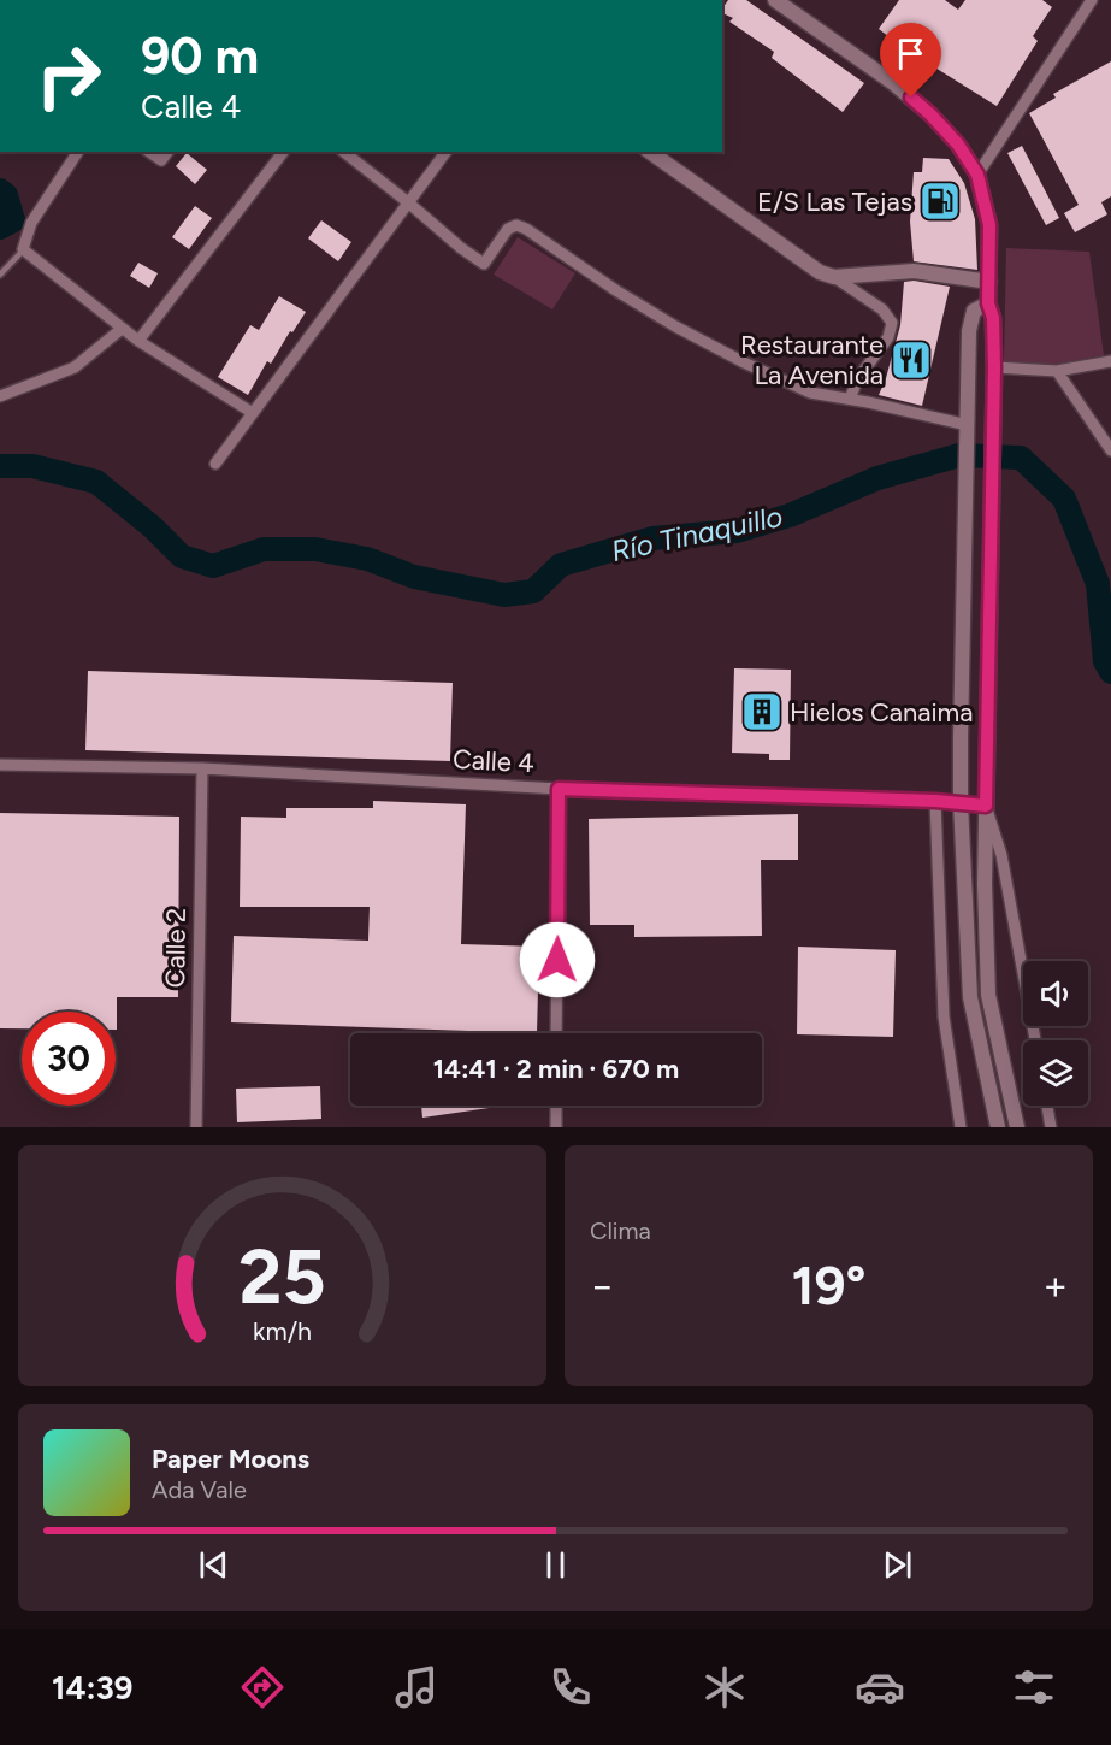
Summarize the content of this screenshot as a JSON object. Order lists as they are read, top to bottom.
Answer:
{
  "streets": {
    "street": ["Calle 4", "Calle 2"]
  },
  "crossings": [
    ["Calle 4", "Calle 2"]
  ],
  "water": ["Río Tinaquillo"],
  "places": {
    "fuel station": ["E/S Las Tejas"],
    "restaurant": ["Restaurante La Avenida"],
    "building": ["Hielos Canaima"]
  },
  "page": {
    "turn": ["90 m", "Calle 4"],
    "limit": "30",
    "trip": "14:41 · 2 min · 670 m",
    "tile": "Clima",
    "heat": ["−", "19°", "+"],
    "song": ["Paper Moons", "Ada Vale"],
    "tabs": "14:39",
    "gauge": ["25", "km/h"]
  }
}
